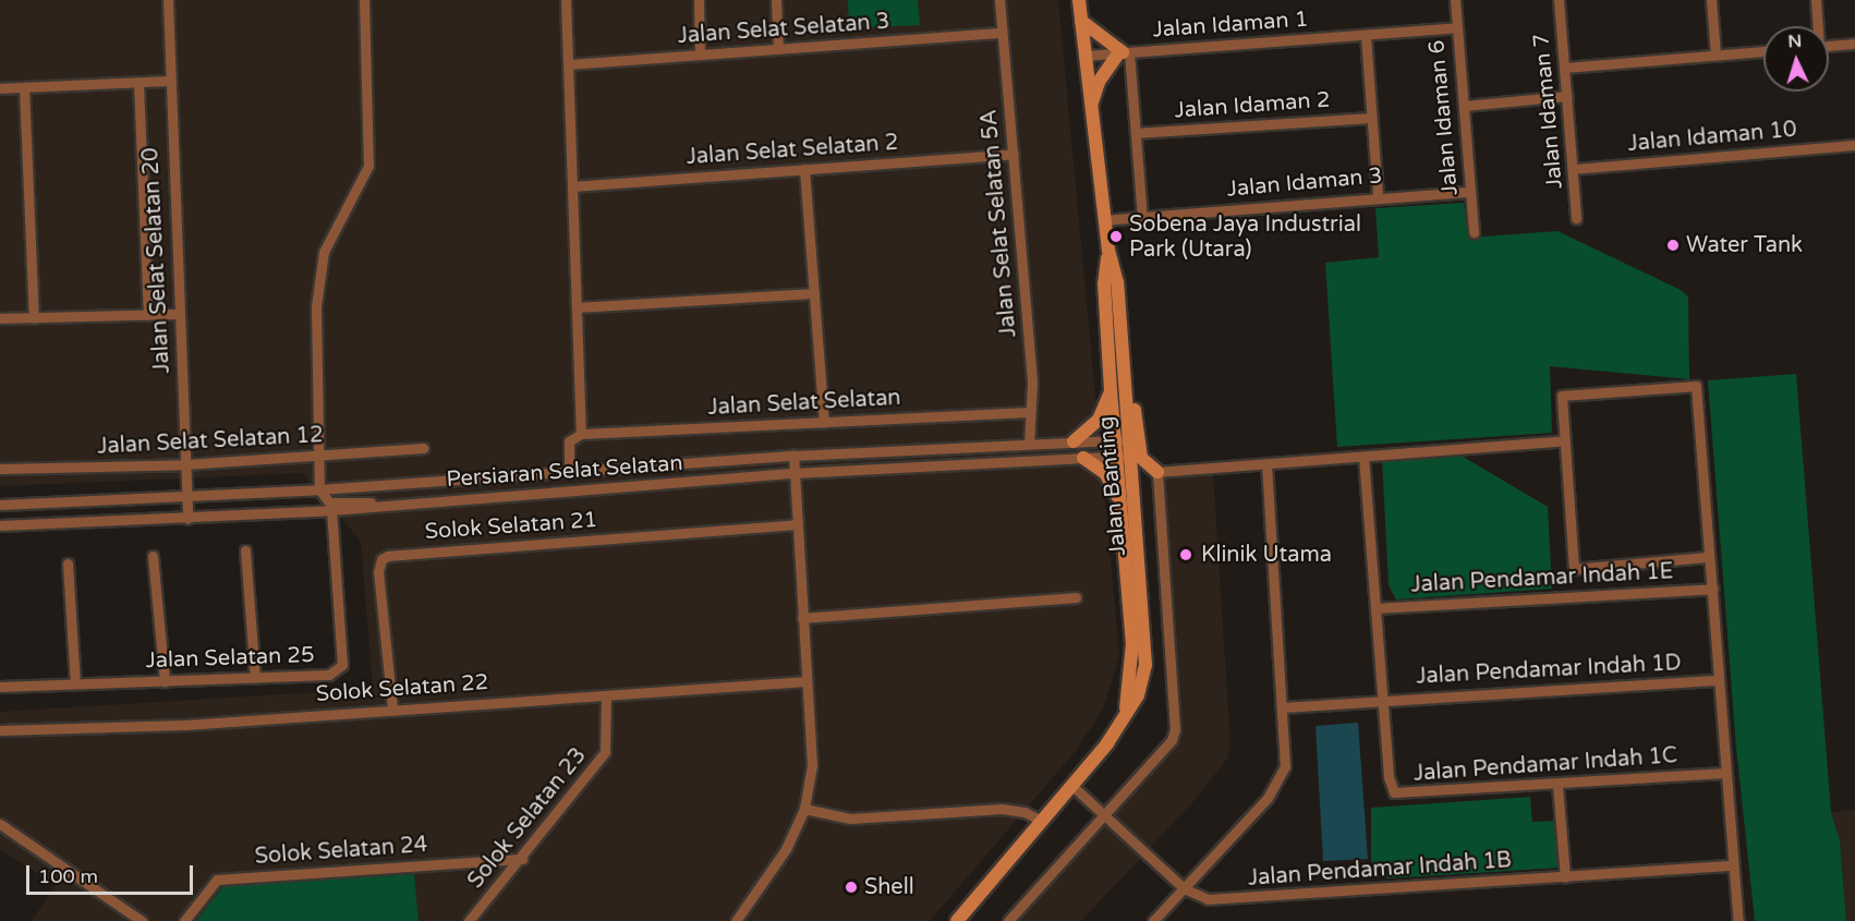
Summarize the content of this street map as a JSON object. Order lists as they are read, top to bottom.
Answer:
{
  "streets": {
    "main road": ["Jalan Banting"],
    "street": [
      "Jalan Idaman 1",
      "Jalan Selat Selatan 3",
      "Jalan Idaman 2",
      "Jalan Idaman 7",
      "Jalan Idaman 6",
      "Jalan Idaman 10",
      "Jalan Selat Selatan 2",
      "Jalan Idaman 3",
      "Jalan Selat Selatan 5A",
      "Jalan Selat Selatan 20",
      "Jalan Selat Selatan",
      "Jalan Selat Selatan 12",
      "Persiaran Selat Selatan",
      "Solok Selatan 21",
      "Jalan Pendamar Indah 1E",
      "Jalan Selatan 25",
      "Jalan Pendamar Indah 1D",
      "Solok Selatan 22",
      "Jalan Pendamar Indah 1C",
      "Solok Selatan 23",
      "Solok Selatan 24",
      "Jalan Pendamar Indah 1B"
    ]
  },
  "crossings": [
    ["Jalan Idaman 1", "Jalan Idaman 6"],
    ["Jalan Idaman 1", "Jalan Banting"],
    ["Jalan Selat Selatan 3", "Jalan Selat Selatan 5A"],
    ["Jalan Idaman 7", "Jalan Idaman 10"],
    ["Jalan Idaman 6", "Jalan Idaman 3"],
    ["Jalan Selat Selatan 2", "Jalan Selat Selatan 5A"],
    ["Jalan Idaman 3", "Jalan Banting"],
    ["Jalan Selat Selatan 5A", "Jalan Selat Selatan"],
    ["Jalan Selat Selatan 5A", "Persiaran Selat Selatan"],
    ["Jalan Selat Selatan 20", "Jalan Selat Selatan 12"],
    ["Jalan Selat Selatan 20", "Persiaran Selat Selatan"],
    ["Persiaran Selat Selatan", "Jalan Banting"],
    ["Persiaran Selat Selatan", "Jalan Selatan 25"],
    ["Jalan Banting", "Jalan Pendamar Indah 1B"],
    ["Solok Selatan 21", "Solok Selatan 22"],
    ["Jalan Pendamar Indah 1E", "Jalan Pendamar Indah 1C"],
    ["Jalan Pendamar Indah 1D", "Jalan Pendamar Indah 1C"],
    ["Solok Selatan 22", "Solok Selatan 23"],
    ["Solok Selatan 23", "Solok Selatan 24"]
  ],
  "places": [
    "Sobena Jaya Industrial Park (Utara)",
    "Water Tank",
    "Klinik Utama",
    "Shell"
  ],
  "scale_bar": "100 m",
  "north": "top"
}
